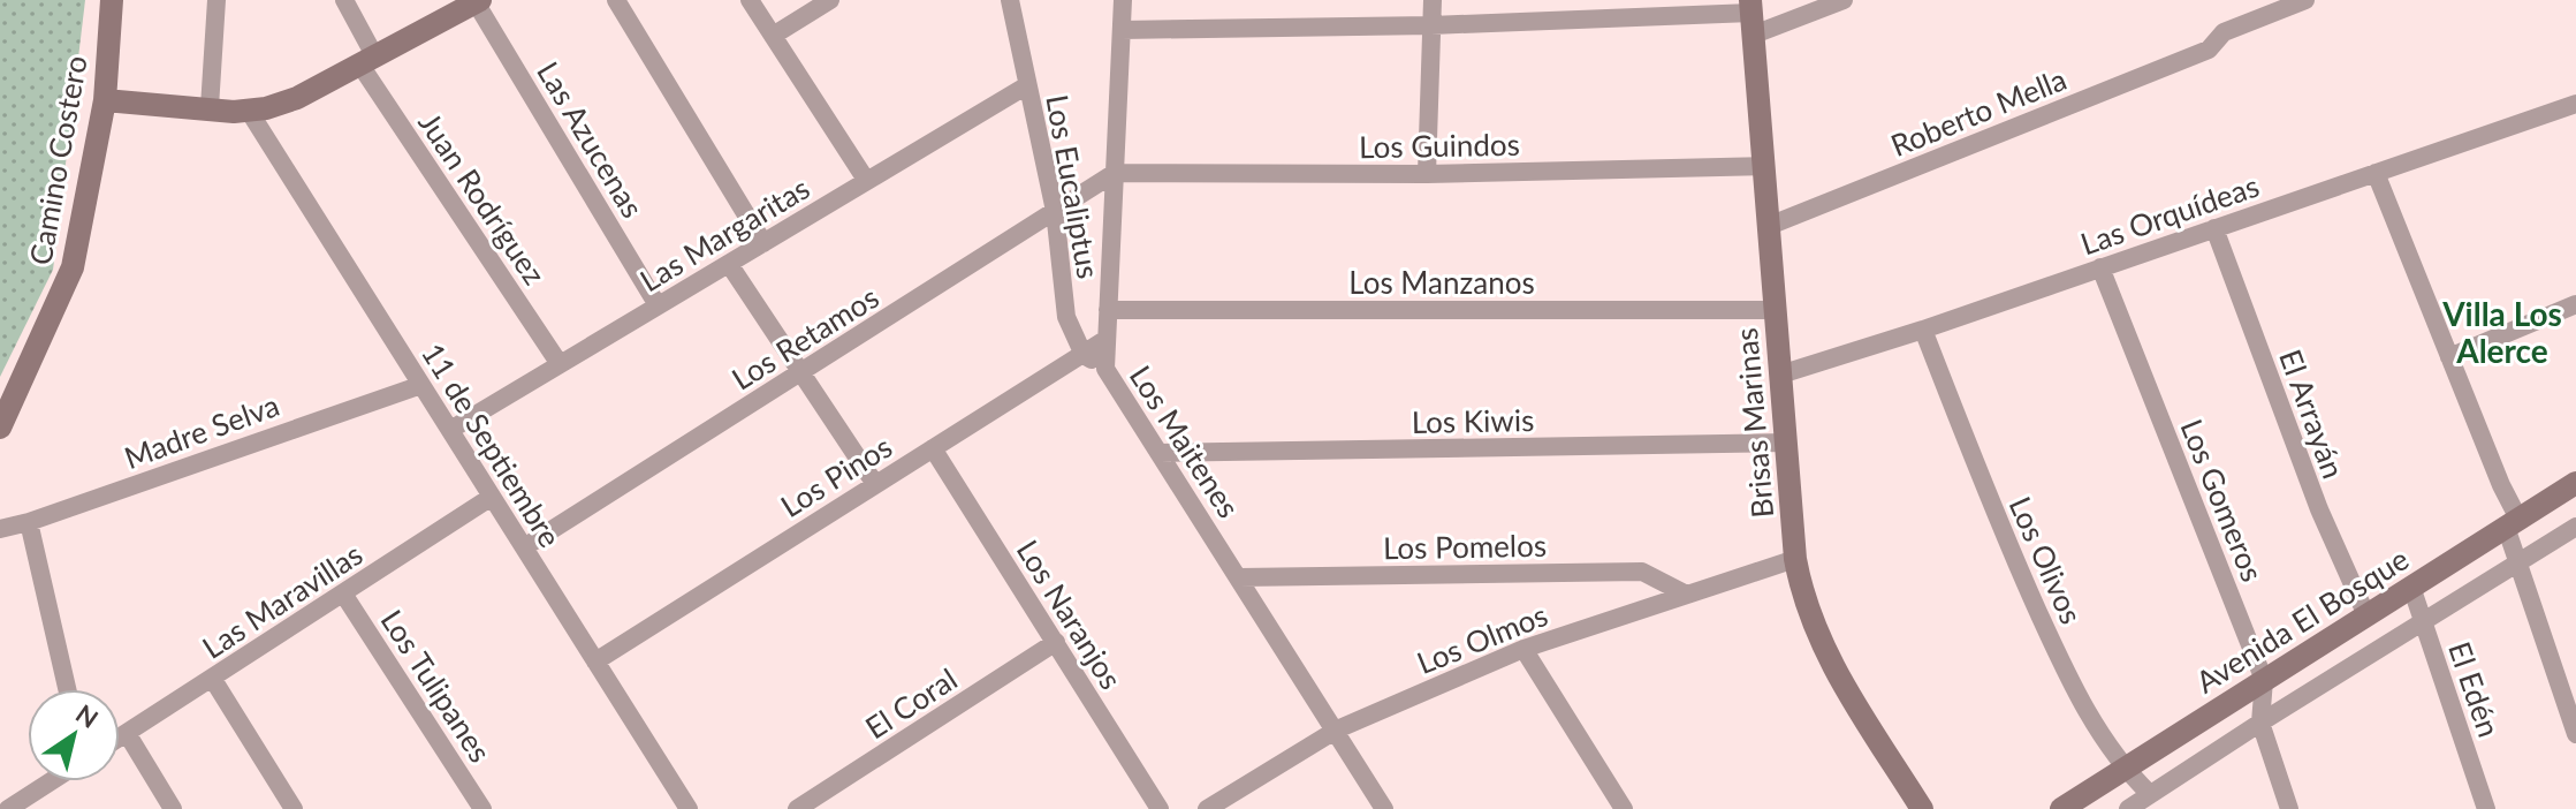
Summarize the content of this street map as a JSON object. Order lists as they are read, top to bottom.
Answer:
{
  "streets": {
    "street": [
      "Roberto Mella",
      "Las Azucenas",
      "Los Guindos",
      "Camino Costero",
      "Los Eucaliptus",
      "Juan Rodríguez",
      "Las Orquídeas",
      "Las Margaritas",
      "Los Manzanos",
      "Los Retamos",
      "El Arrayán",
      "Los Kiwis",
      "Brisas Marinas",
      "Madre Selva",
      "Los Maitenes",
      "11 de Septiembre",
      "Los Pinos",
      "Los Gomeros",
      "Los Pomelos",
      "Los Olivos",
      "Las Maravillas",
      "Los Naranjos",
      "Avenida El Bosque",
      "Los Olmos",
      "Los Tulipanes",
      "El Edén",
      "El Coral"
    ]
  },
  "crossings": [
    ["Roberto Mella", "Brisas Marinas"],
    ["Las Azucenas", "Las Margaritas"],
    ["Los Guindos", "Los Retamos"],
    ["Los Guindos", "Brisas Marinas"],
    ["Los Guindos", "Los Maitenes"],
    ["Los Eucaliptus", "Las Margaritas"],
    ["Los Eucaliptus", "Los Retamos"],
    ["Los Eucaliptus", "Los Pinos"],
    ["Juan Rodríguez", "Las Margaritas"],
    ["Las Orquídeas", "El Arrayán"],
    ["Las Orquídeas", "Brisas Marinas"],
    ["Las Orquídeas", "Los Gomeros"],
    ["Las Orquídeas", "Los Olivos"],
    ["Las Margaritas", "11 de Septiembre"],
    ["Los Manzanos", "Brisas Marinas"],
    ["Los Manzanos", "Los Maitenes"],
    ["Los Retamos", "Los Maitenes"],
    ["Los Retamos", "11 de Septiembre"],
    ["El Arrayán", "Avenida El Bosque"],
    ["Los Kiwis", "Brisas Marinas"],
    ["Los Kiwis", "Los Maitenes"],
    ["Brisas Marinas", "Los Olmos"],
    ["Madre Selva", "11 de Septiembre"],
    ["Los Maitenes", "Los Pinos"],
    ["Los Maitenes", "Los Pomelos"],
    ["Los Maitenes", "Los Olmos"],
    ["11 de Septiembre", "Los Pinos"],
    ["11 de Septiembre", "Las Maravillas"],
    ["Los Pinos", "Los Naranjos"],
    ["Los Gomeros", "Avenida El Bosque"],
    ["Los Pomelos", "Los Olmos"],
    ["Los Olivos", "Avenida El Bosque"],
    ["Las Maravillas", "Los Tulipanes"],
    ["Los Naranjos", "El Coral"],
    ["Avenida El Bosque", "El Edén"]
  ],
  "districts": ["Villa Los Alerce"],
  "north": "top right"
}
